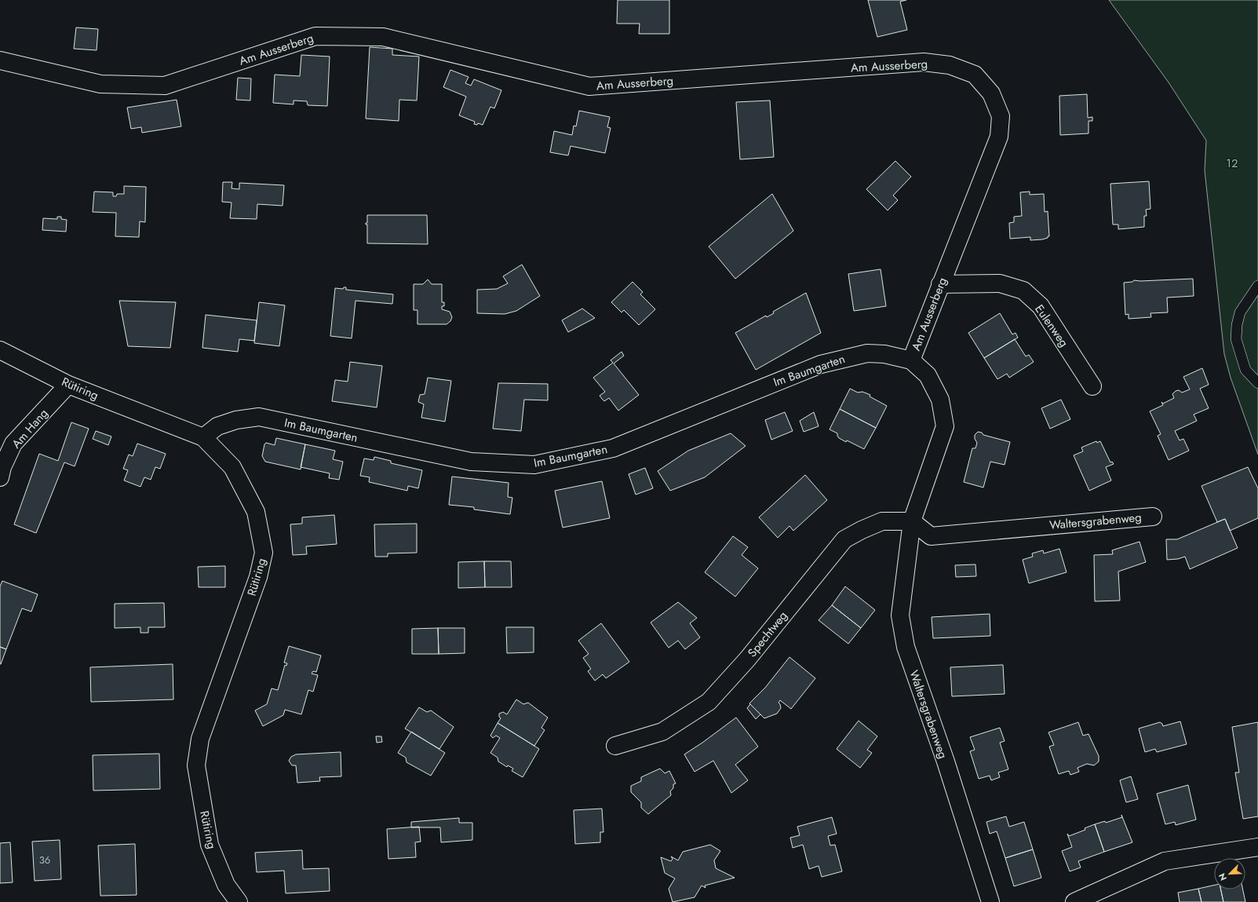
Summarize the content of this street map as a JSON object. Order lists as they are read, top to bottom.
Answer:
{
  "streets": {
    "street": [
      "Am Ausserberg",
      "Eulenweg",
      "Im Baumgarten",
      "Rütiring",
      "Am Hang",
      "Waltersgrabenweg",
      "Spechtweg"
    ]
  },
  "crossings": [
    ["Am Ausserberg", "Eulenweg"],
    ["Am Ausserberg", "Im Baumgarten"],
    ["Am Ausserberg", "Waltersgrabenweg"],
    ["Im Baumgarten", "Rütiring"],
    ["Im Baumgarten", "Waltersgrabenweg"],
    ["Rütiring", "Am Hang"],
    ["Waltersgrabenweg", "Spechtweg"]
  ],
  "parks": ["12"],
  "house_numbers": ["36"],
  "north": "bottom left"
}
